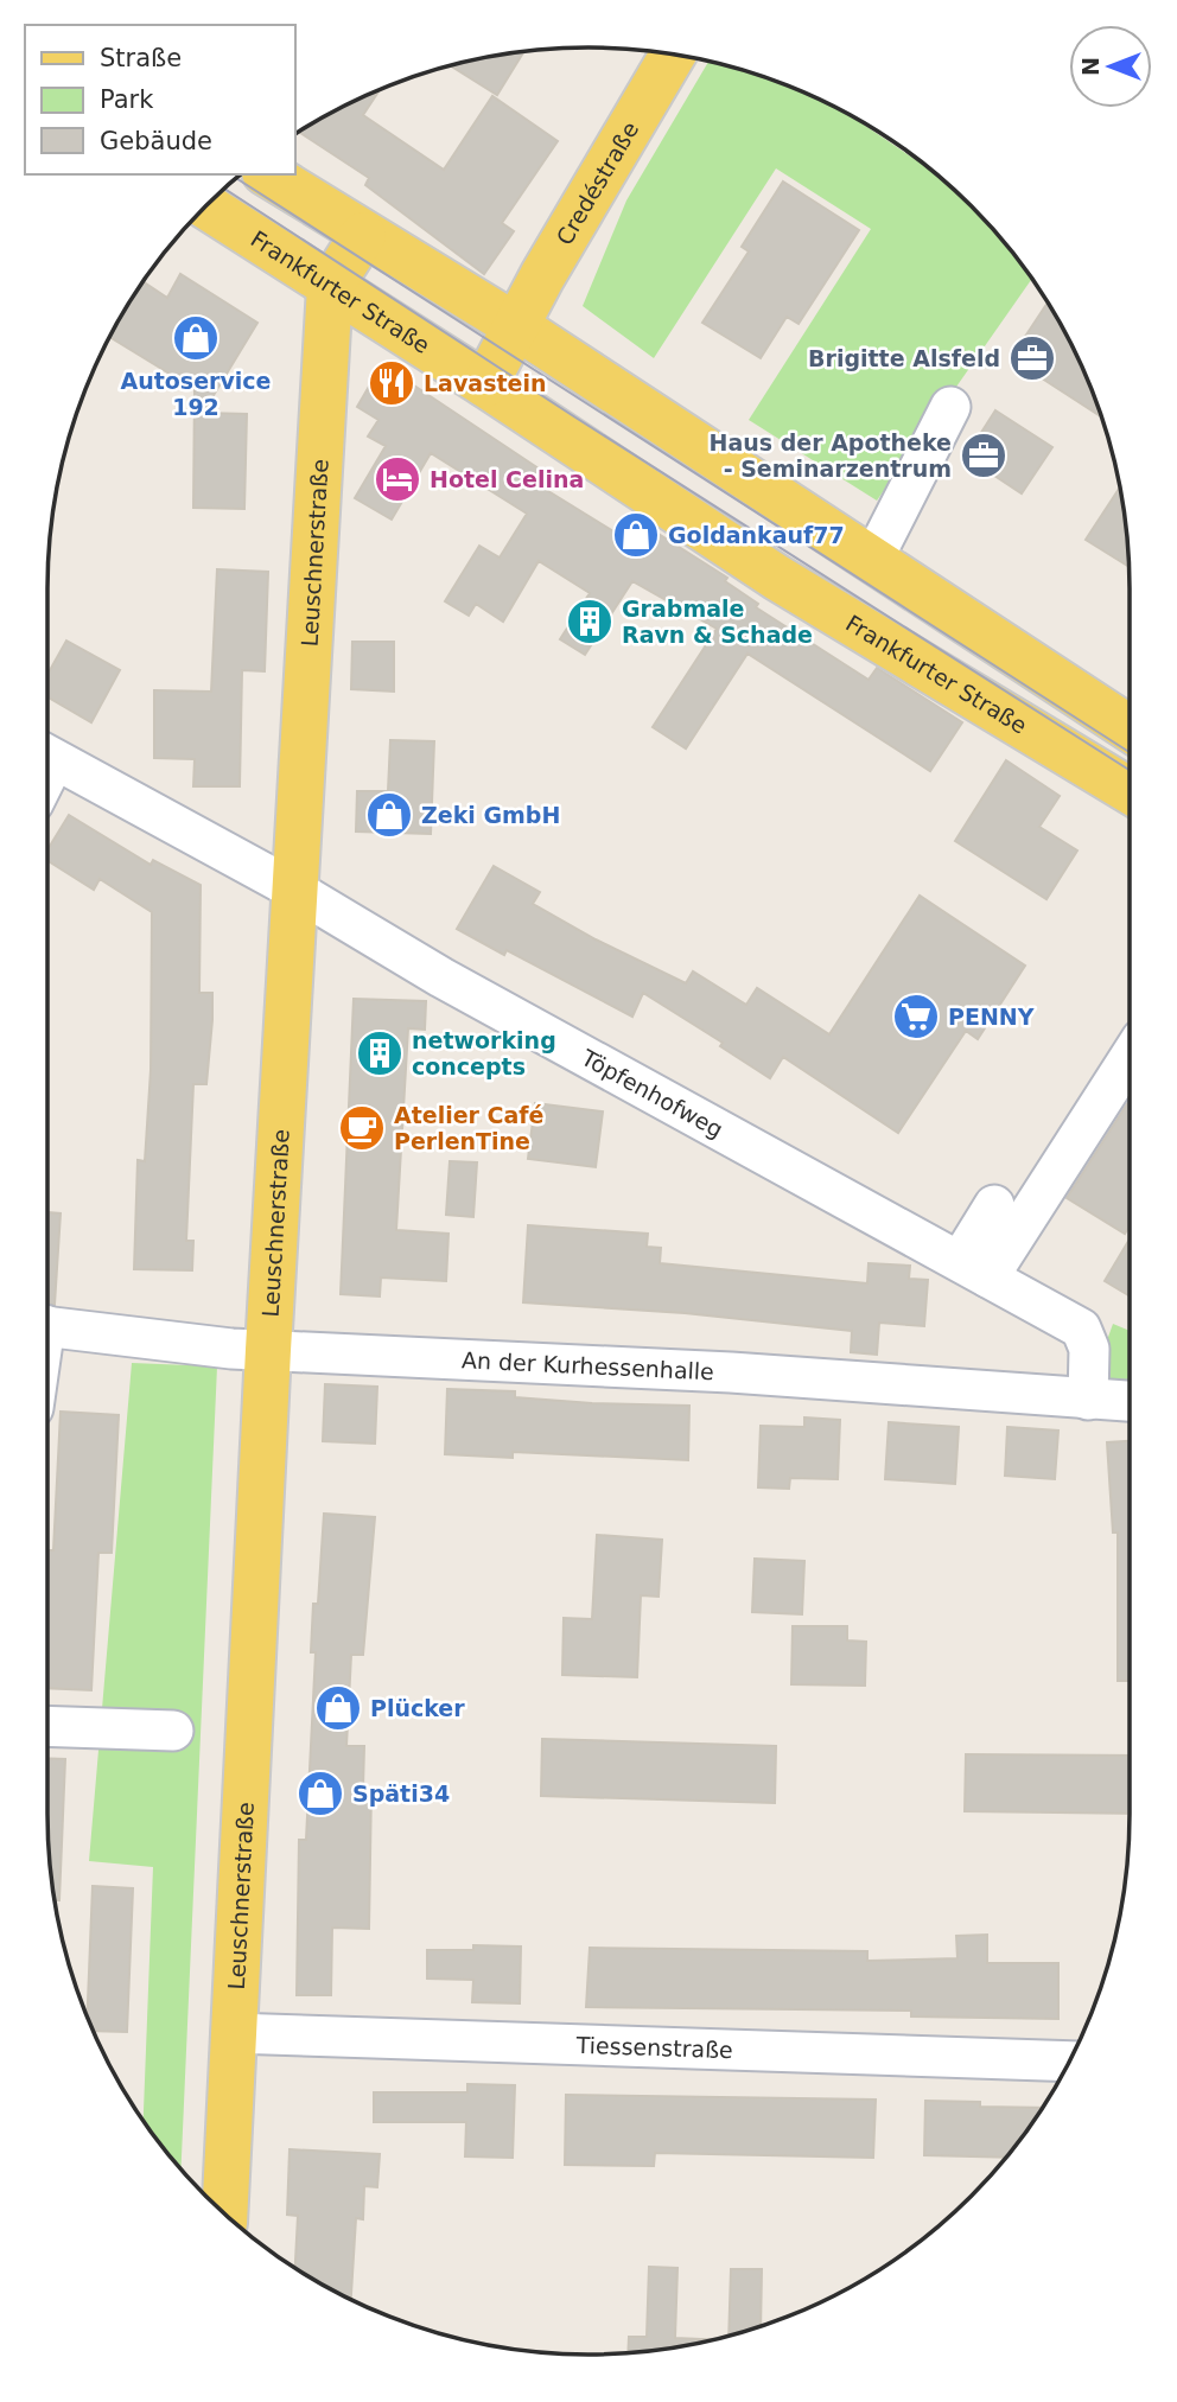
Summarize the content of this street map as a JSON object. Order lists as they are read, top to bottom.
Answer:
{
  "streets": {
    "main road": ["Credéstraße", "Frankfurter Straße", "Leuschnerstraße"],
    "street": ["Töpfenhofweg", "An der Kurhessenhalle", "Tiessenstraße"]
  },
  "crossings": [
    ["Frankfurter Straße", "Leuschnerstraße"],
    ["Leuschnerstraße", "Töpfenhofweg"],
    ["Leuschnerstraße", "An der Kurhessenhalle"],
    ["Leuschnerstraße", "Tiessenstraße"],
    ["Töpfenhofweg", "An der Kurhessenhalle"]
  ],
  "places": {
    "shop": [
      "Autoservice 192",
      "Goldankauf77",
      "Zeki GmbH",
      "Plücker",
      "Späti34"
    ],
    "office": ["Brigitte Alsfeld", "Haus der Apotheke - Seminarzentrum"],
    "restaurant": ["Lavastein"],
    "hotel": ["Hotel Celina"],
    "building": ["Grabmale Ravn & Schade", "networking concepts"],
    "supermarket": ["PENNY"],
    "cafe": ["Atelier Café PerlenTine"]
  },
  "legend": ["Straße", "Park", "Gebäude"],
  "north": "left"
}
